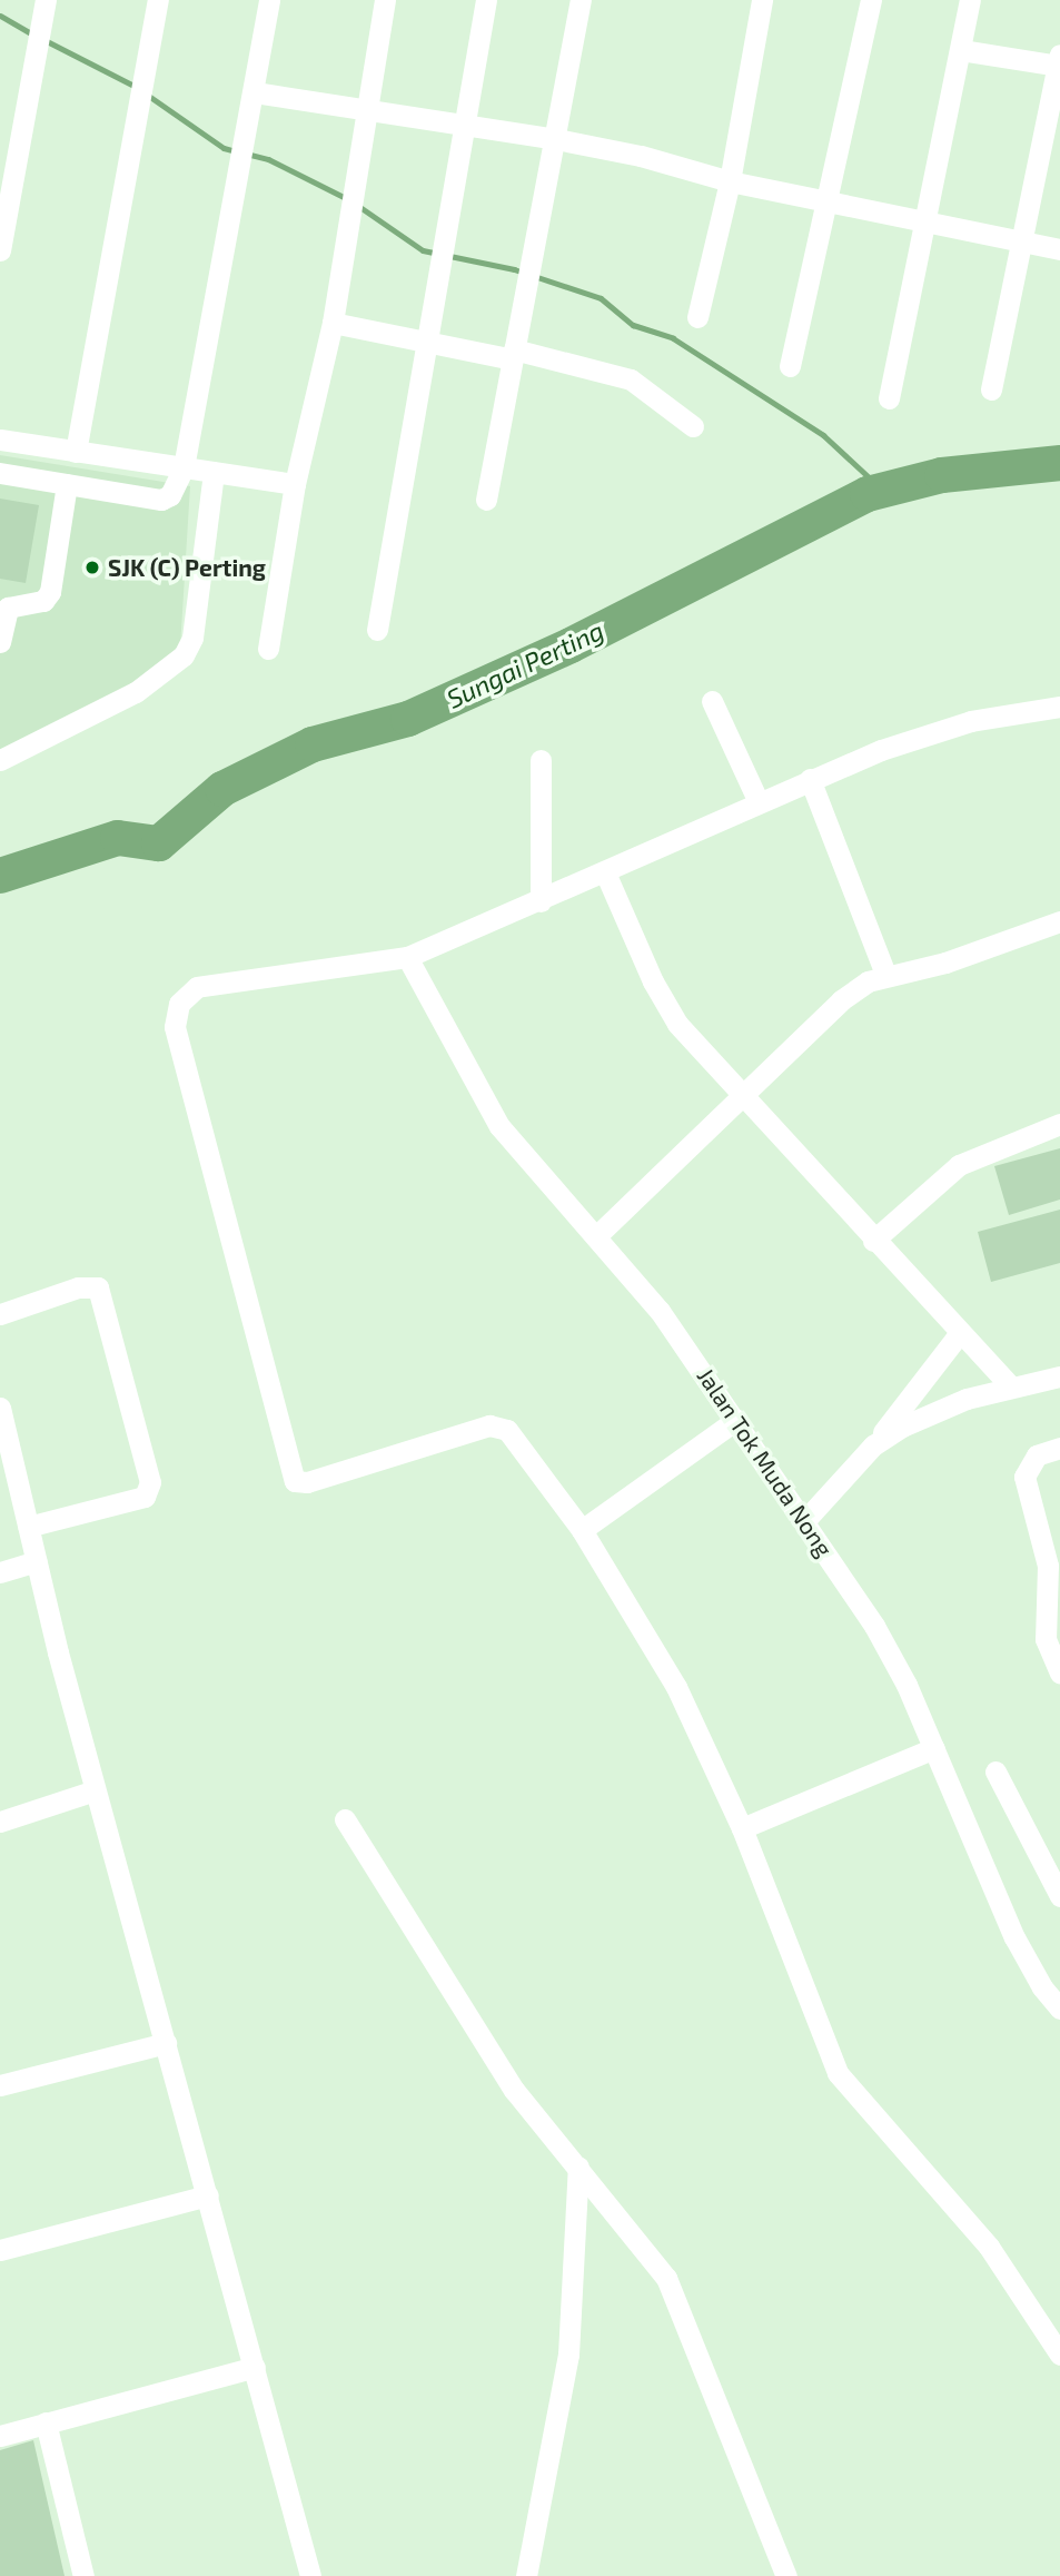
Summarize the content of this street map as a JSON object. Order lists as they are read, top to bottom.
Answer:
{
  "streets": {
    "street": ["Jalan Tok Muda Nong"]
  },
  "water": ["Sungai Perting"],
  "places": ["SJK (C) Perting"]
}
